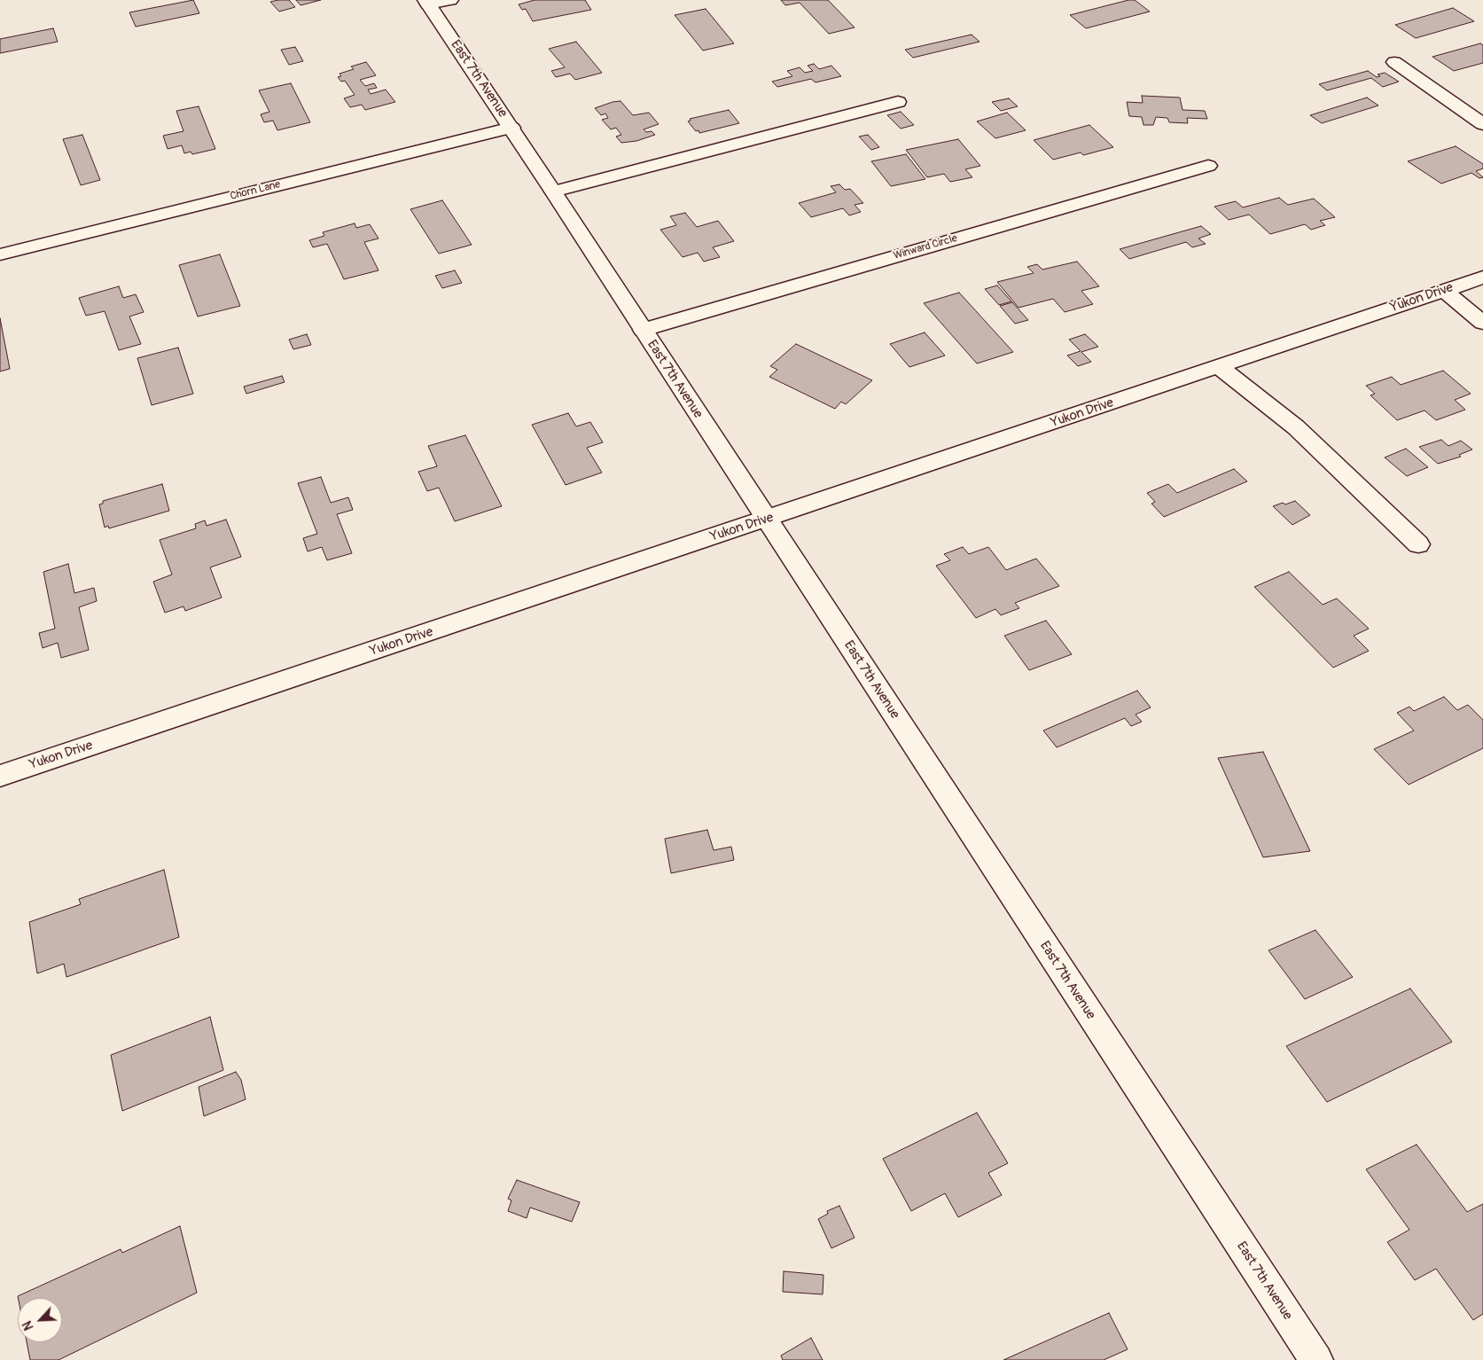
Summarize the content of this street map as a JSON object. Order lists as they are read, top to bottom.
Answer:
{
  "streets": {
    "street": [
      "East 7th Avenue",
      "Chorn Lane",
      "Winward Circle",
      "Yukon Drive"
    ]
  },
  "crossings": [
    ["East 7th Avenue", "Chorn Lane"],
    ["East 7th Avenue", "Winward Circle"],
    ["East 7th Avenue", "Yukon Drive"]
  ],
  "north": "bottom left"
}
